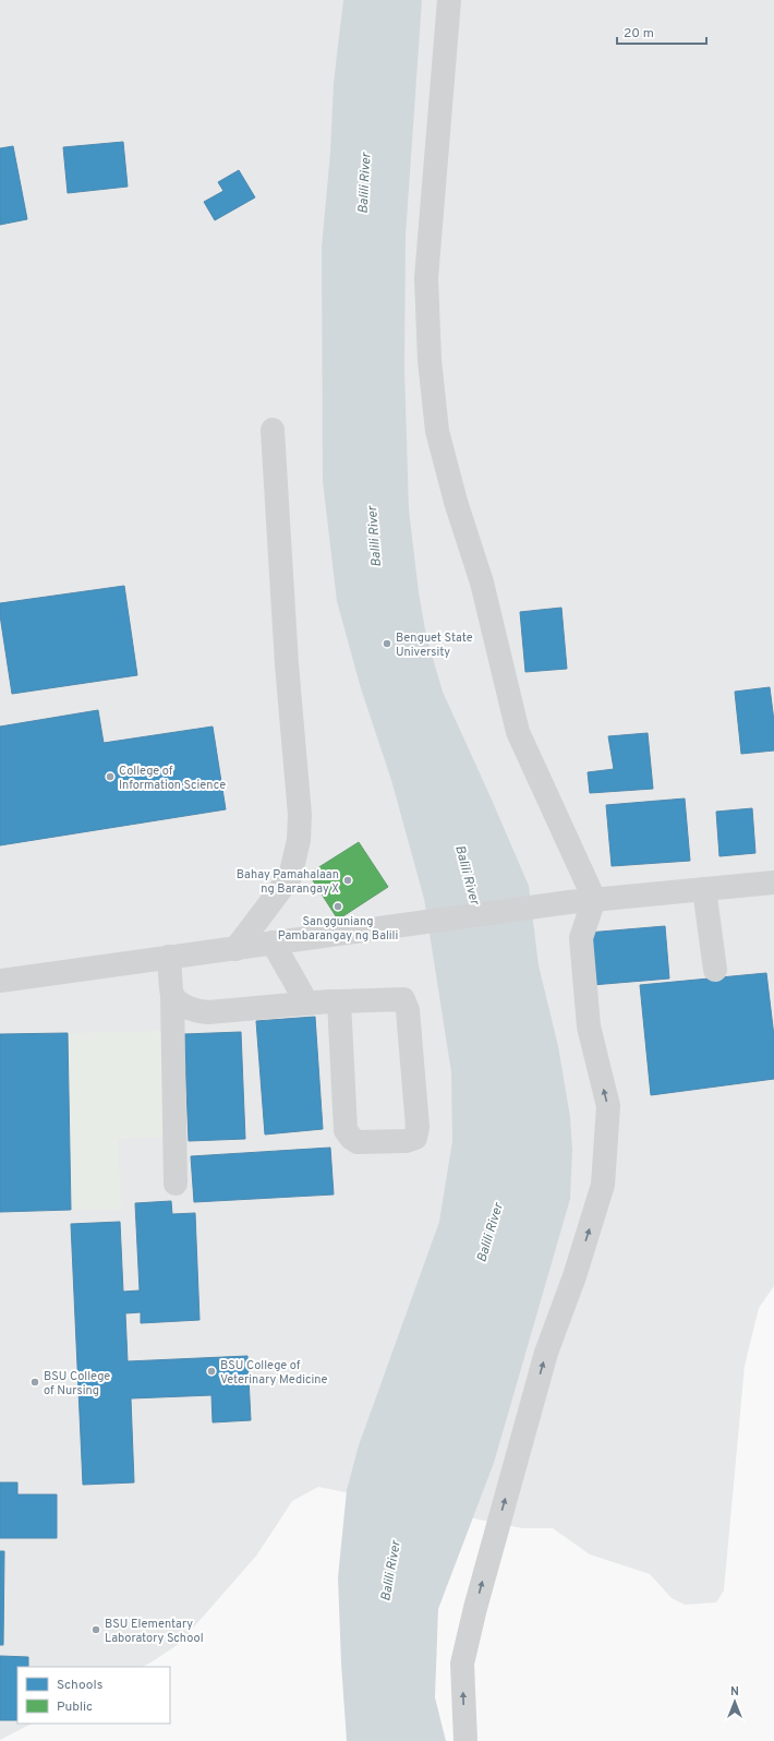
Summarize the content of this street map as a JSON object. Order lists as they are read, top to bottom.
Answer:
{
  "water": ["Balili River"],
  "places": [
    "Benguet State University",
    "College of Information Science",
    "Bahay Pamahalaan ng Barangay X",
    "Sangguniang Pambarangay ng Balili",
    "BSU College of Veterinary Medicine",
    "BSU College of Nursing",
    "BSU Elementary Laboratory School"
  ],
  "legend": ["Schools", "Public"],
  "scale_bar": "20 m",
  "north": "top"
}
